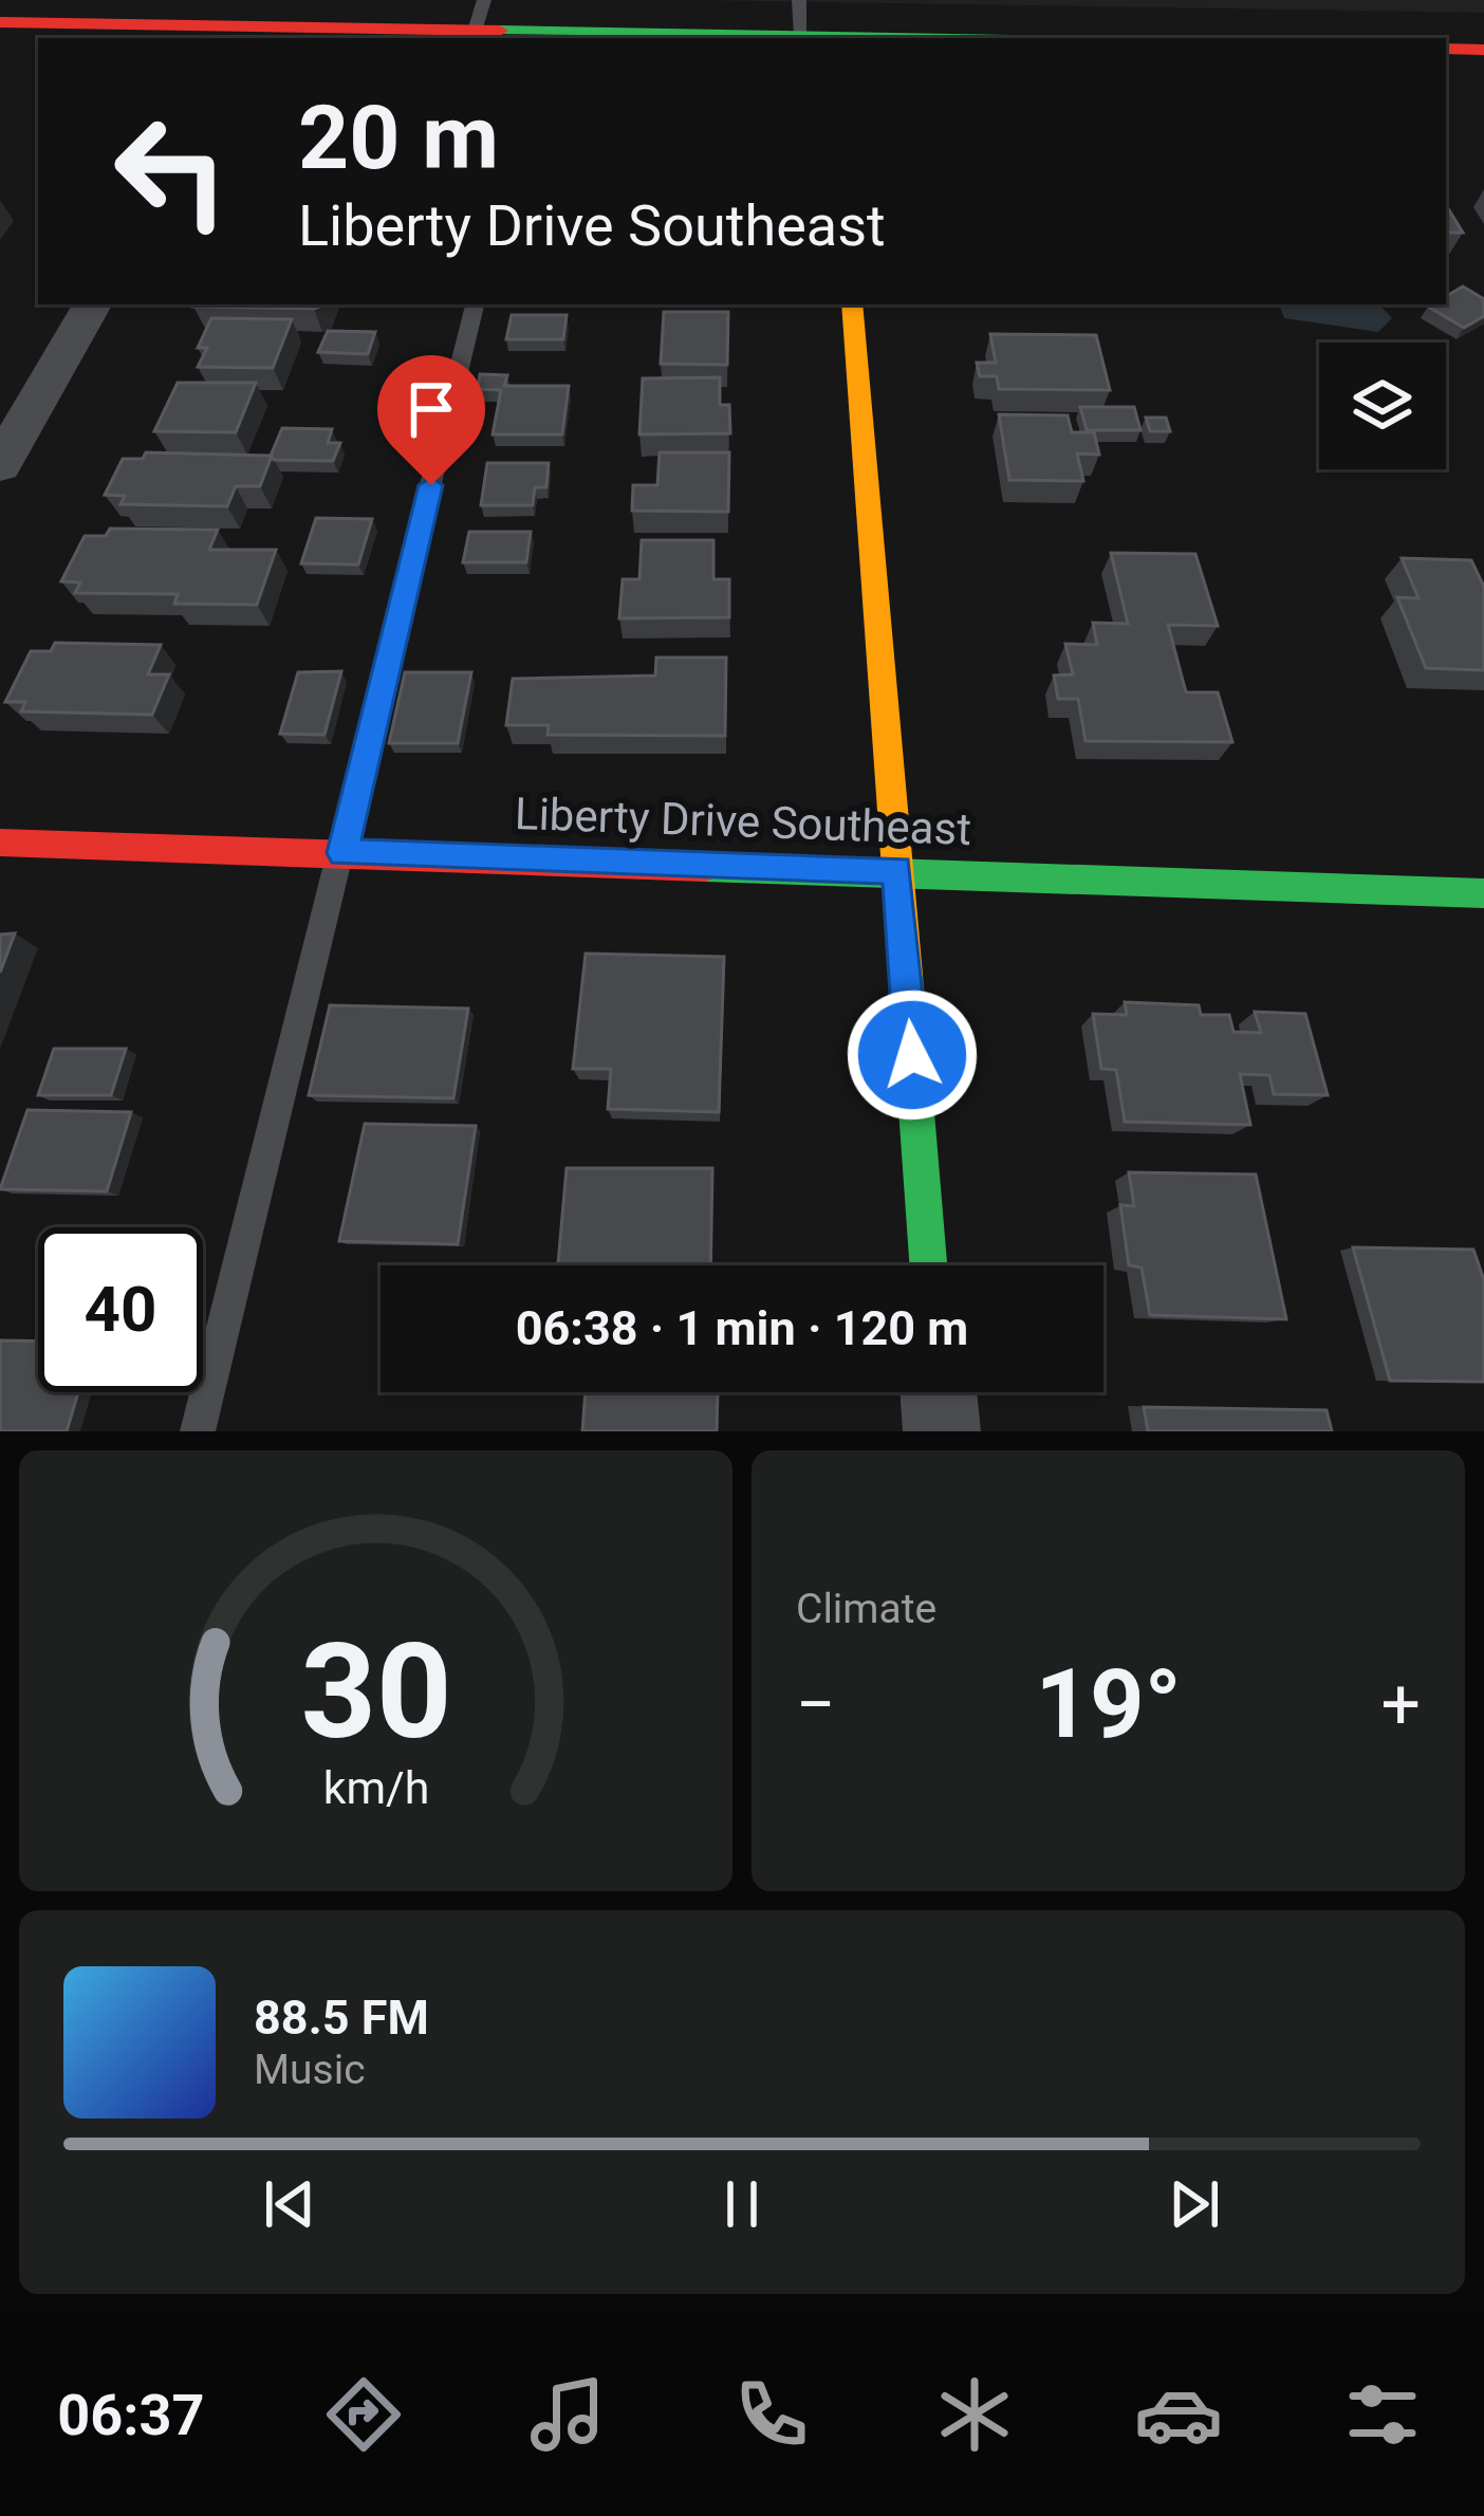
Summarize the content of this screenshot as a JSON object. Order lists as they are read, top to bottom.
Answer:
{
  "streets": {
    "street": ["Liberty Drive Southeast"]
  },
  "page": {
    "turn": ["20 m", "Liberty Drive Southeast"],
    "limit": "40",
    "trip": "06:38 · 1 min · 120 m",
    "tile": "Climate",
    "heat": ["−", "19°", "+"],
    "song": ["88.5 FM", "Music"],
    "tabs": "06:37",
    "gauge": ["30", "km/h"]
  }
}
